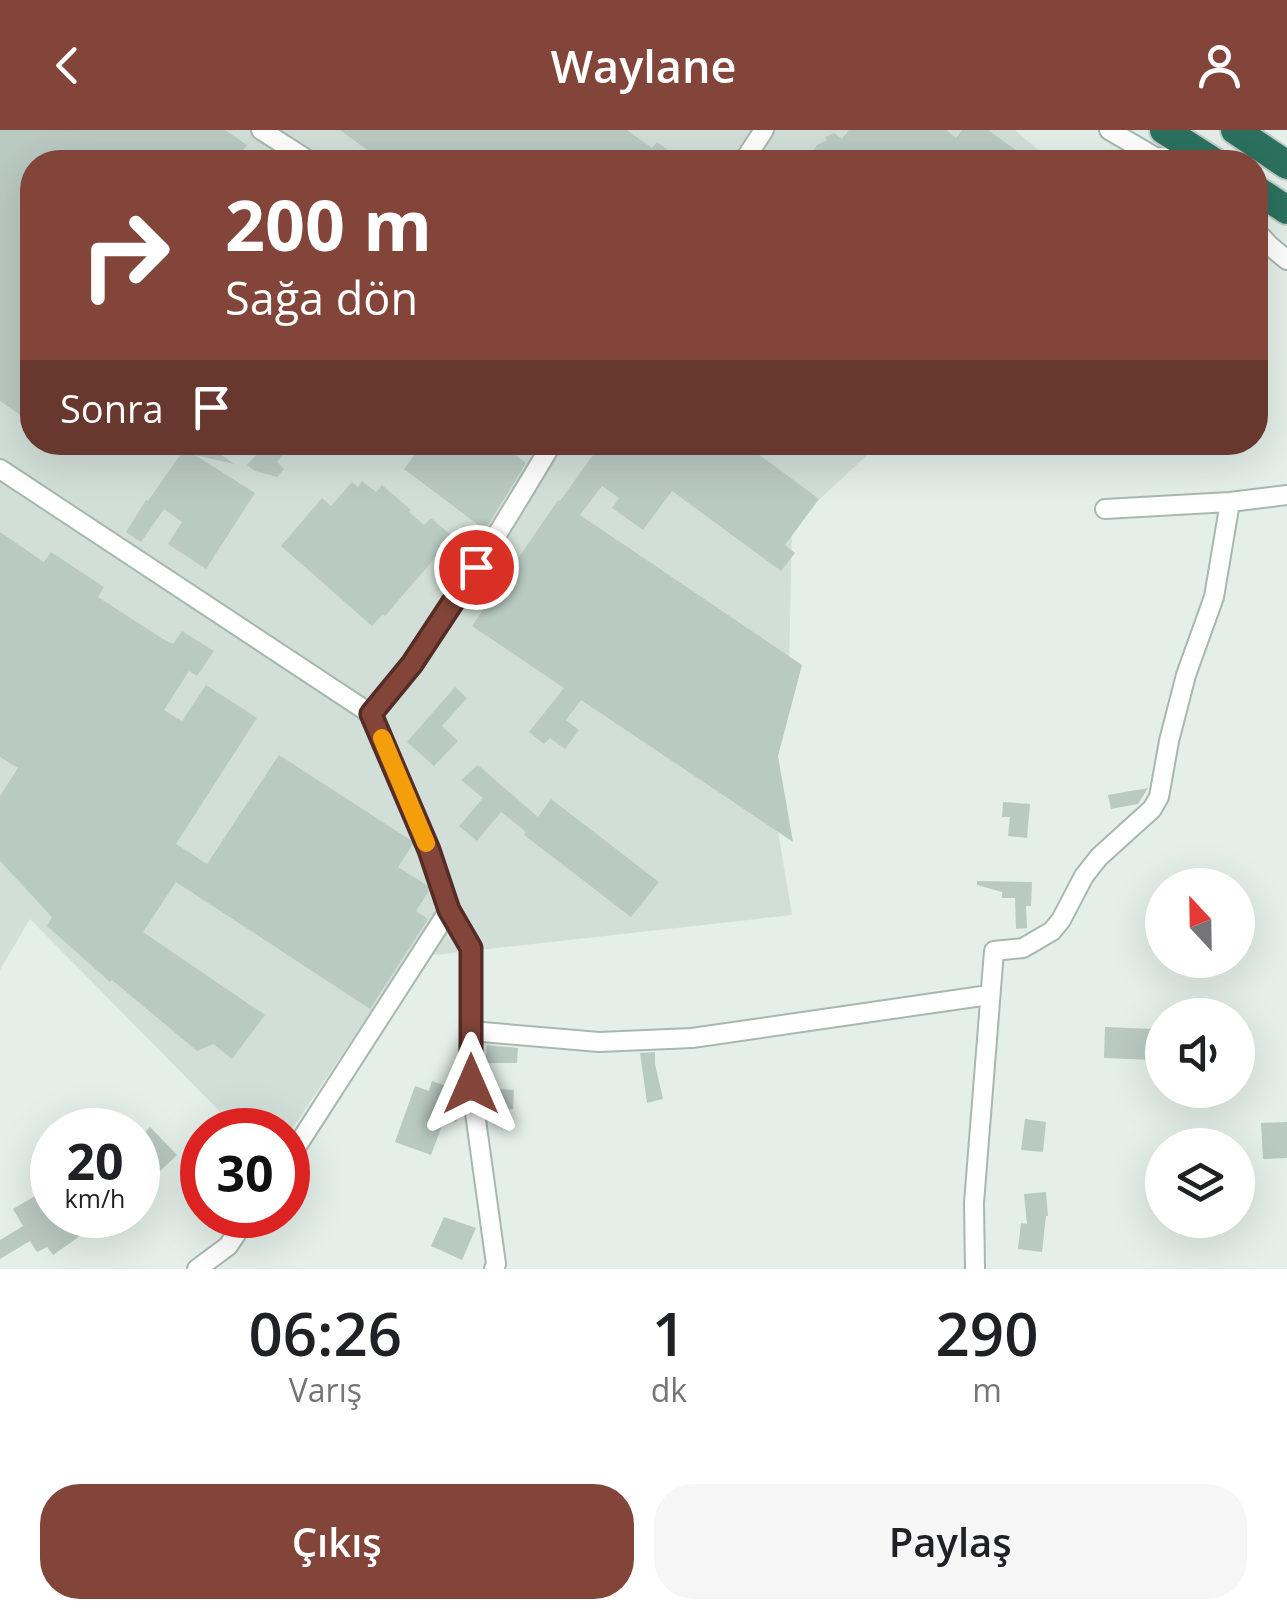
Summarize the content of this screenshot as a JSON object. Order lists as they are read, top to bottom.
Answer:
{
  "north": "top",
  "page": {
    "header": "Waylane",
    "turn": ["200 m", "Sağa dön"],
    "then": "Sonra",
    "speed": "20 km/h",
    "limit": "30",
    "eta": [
      "06:26",
      "Varış",
      "1",
      "dk",
      "290",
      "m"
    ],
    "buttons": ["Çıkış", "Paylaş"]
  }
}
